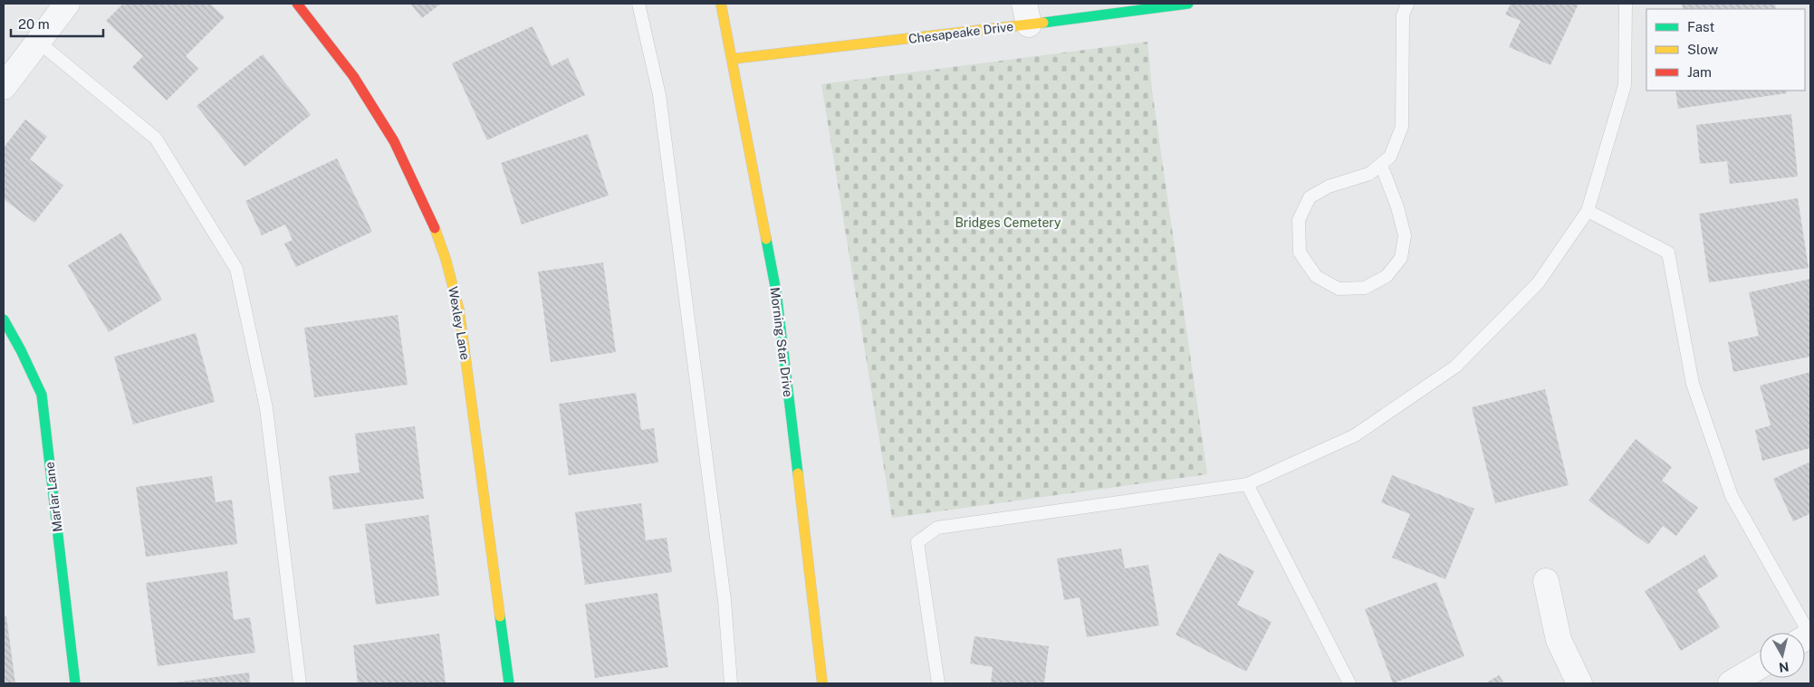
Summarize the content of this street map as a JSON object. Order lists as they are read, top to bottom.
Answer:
{
  "streets": {
    "street": [
      "Chesapeake Drive",
      "Wexley Lane",
      "Morning Star Drive",
      "Marlar Lane"
    ]
  },
  "crossings": [
    ["Chesapeake Drive", "Morning Star Drive"]
  ],
  "parks": ["Bridges Cemetery"],
  "legend": ["Fast", "Slow", "Jam"],
  "scale_bar": "20 m",
  "north": "bottom"
}
